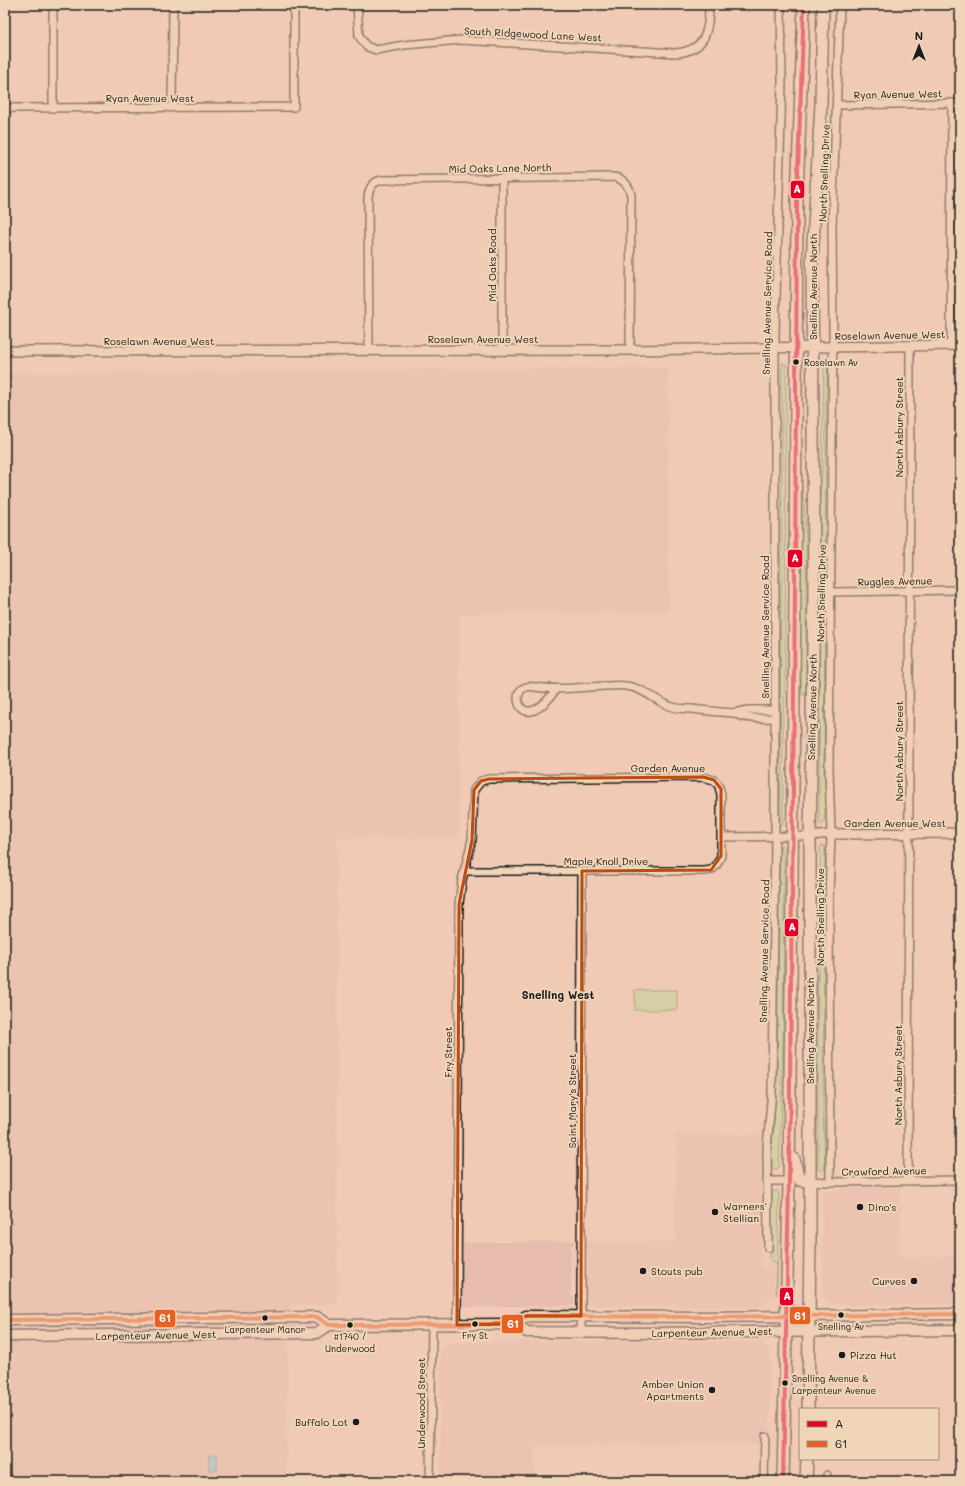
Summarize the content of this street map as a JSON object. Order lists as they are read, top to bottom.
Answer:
{
  "streets": {
    "main road": ["Snelling Avenue North", "Larpenteur Avenue West"],
    "street": [
      "South Ridgewood Lane West",
      "Ryan Avenue West",
      "Mid Oaks Lane North",
      "North Snelling Drive",
      "Mid Oaks Road",
      "Snelling Avenue Service Road",
      "Roselawn Avenue West",
      "North Asbury Street",
      "Ruggles Avenue",
      "Garden Avenue",
      "Garden Avenue West",
      "Maple Knoll Drive",
      "Fry Street",
      "Saint Mary's Street",
      "Crawford Avenue",
      "Underwood Street"
    ]
  },
  "crossings": [
    ["Ryan Avenue West", "North Snelling Drive"],
    ["Mid Oaks Lane North", "Mid Oaks Road"],
    ["Mid Oaks Lane North", "Roselawn Avenue West"],
    ["North Snelling Drive", "Roselawn Avenue West"],
    ["North Snelling Drive", "Ruggles Avenue"],
    ["North Snelling Drive", "Garden Avenue West"],
    ["North Snelling Drive", "Crawford Avenue"],
    ["Mid Oaks Road", "Roselawn Avenue West"],
    ["Snelling Avenue North", "Roselawn Avenue West"],
    ["Snelling Avenue North", "Crawford Avenue"],
    ["Snelling Avenue North", "Larpenteur Avenue West"],
    ["Snelling Avenue Service Road", "Roselawn Avenue West"],
    ["Roselawn Avenue West", "North Asbury Street"],
    ["North Asbury Street", "Ruggles Avenue"],
    ["North Asbury Street", "Garden Avenue West"],
    ["North Asbury Street", "Crawford Avenue"],
    ["Garden Avenue", "Maple Knoll Drive"],
    ["Garden Avenue", "Fry Street"],
    ["Maple Knoll Drive", "Fry Street"],
    ["Maple Knoll Drive", "Saint Mary's Street"],
    ["Fry Street", "Larpenteur Avenue West"],
    ["Saint Mary's Street", "Larpenteur Avenue West"],
    ["Larpenteur Avenue West", "Underwood Street"]
  ],
  "districts": ["Snelling West"],
  "places": [
    "Roselawn Av",
    "Dino's",
    "Warners' Stellian",
    "Stouts pub",
    "Curves",
    "Snelling Av",
    "Larpenteur Manor",
    "Fry St",
    "#1740 / Underwood",
    "Pizza Hut",
    "Snelling Avenue & Larpenteur Avenue",
    "Amber Union Apartments",
    "Buffalo Lot"
  ],
  "lines": ["transit line A", "transit line 61"],
  "legend": ["A", "61"],
  "north": "top"
}
